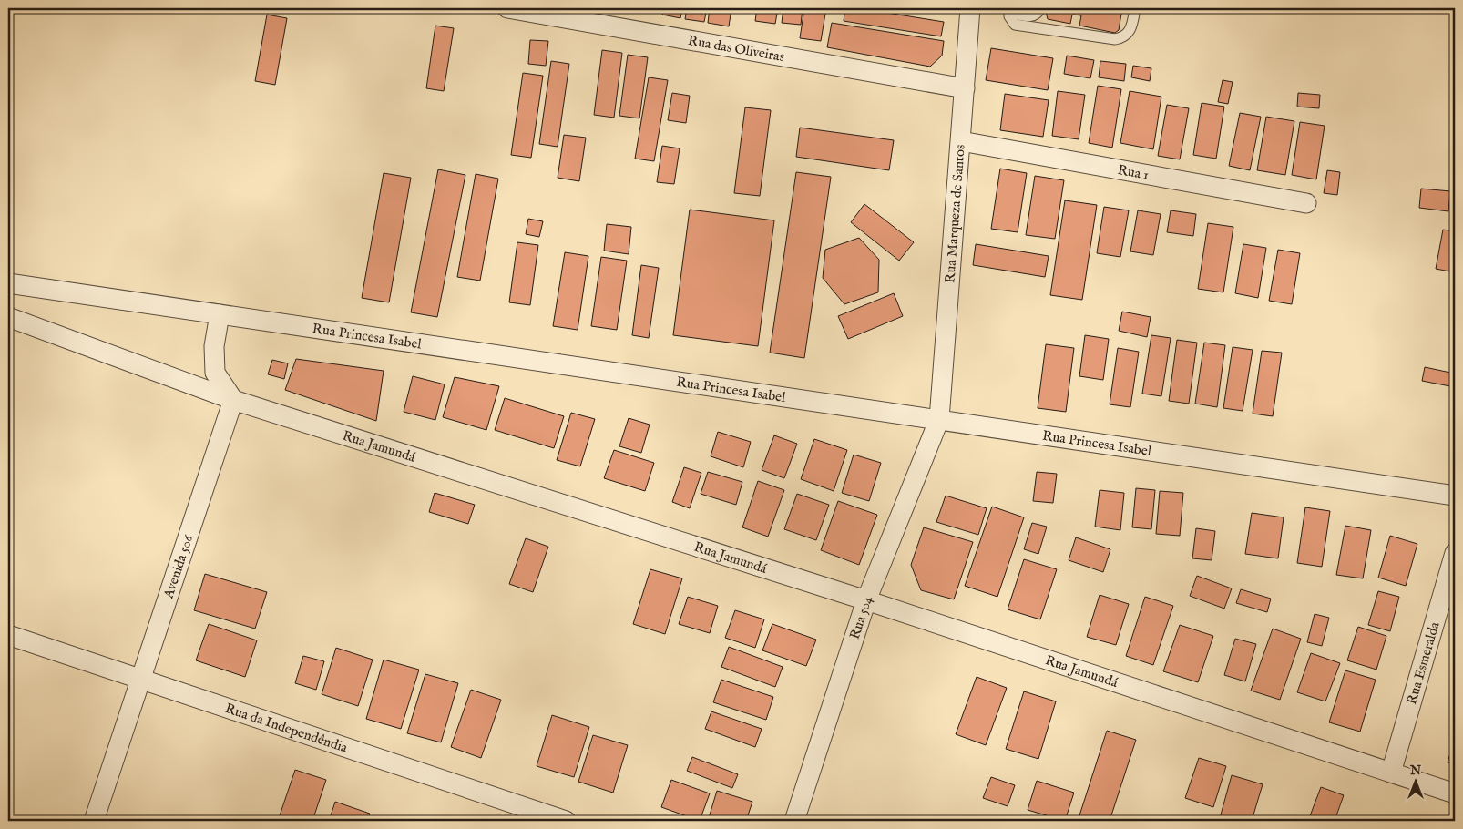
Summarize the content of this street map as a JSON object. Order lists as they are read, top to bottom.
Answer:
{
  "streets": {
    "street": [
      "Rua das Oliveiras",
      "Rua 1",
      "Rua Marqueza de Santos",
      "Rua Princesa Isabel",
      "Rua Jamundá",
      "Avenida 506",
      "Rua 504",
      "Rua Esmeralda",
      "Rua da Independêndia"
    ]
  },
  "crossings": [
    ["Rua das Oliveiras", "Rua Marqueza de Santos"],
    ["Rua 1", "Rua Marqueza de Santos"],
    ["Rua Marqueza de Santos", "Rua Princesa Isabel"],
    ["Rua Marqueza de Santos", "Rua 504"],
    ["Rua Princesa Isabel", "Rua 504"],
    ["Rua Jamundá", "Avenida 506"],
    ["Rua Jamundá", "Rua 504"],
    ["Rua Jamundá", "Rua Esmeralda"],
    ["Avenida 506", "Rua da Independêndia"]
  ],
  "north": "top"
}
